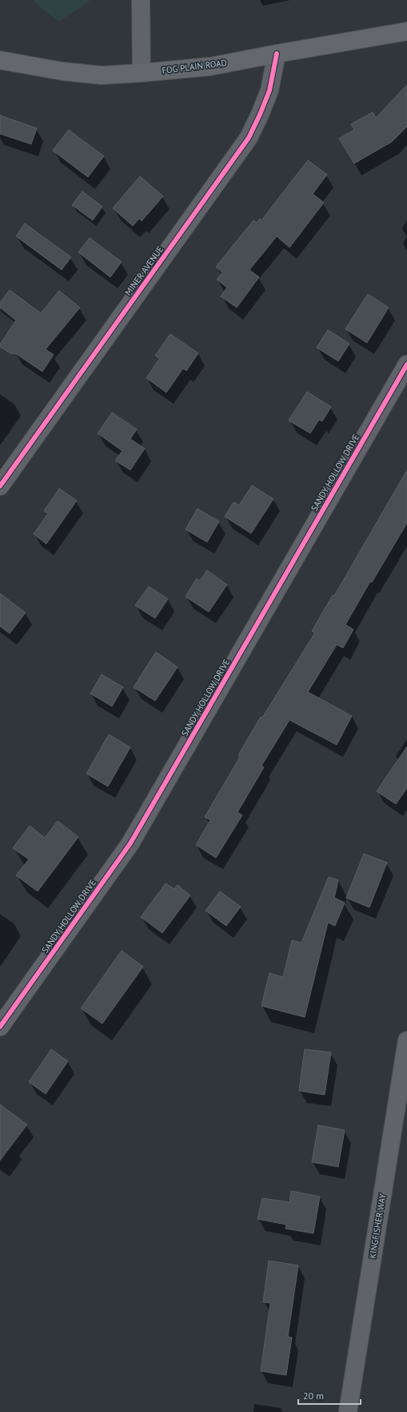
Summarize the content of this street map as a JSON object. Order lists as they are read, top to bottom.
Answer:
{
  "streets": {
    "street": [
      "FOG PLAIN ROAD",
      "MINER AVENUE",
      "SANDY HOLLOW DRIVE",
      "KINGFISHER WAY"
    ]
  },
  "crossings": [
    ["FOG PLAIN ROAD", "MINER AVENUE"]
  ],
  "scale_bar": "20 m"
}
